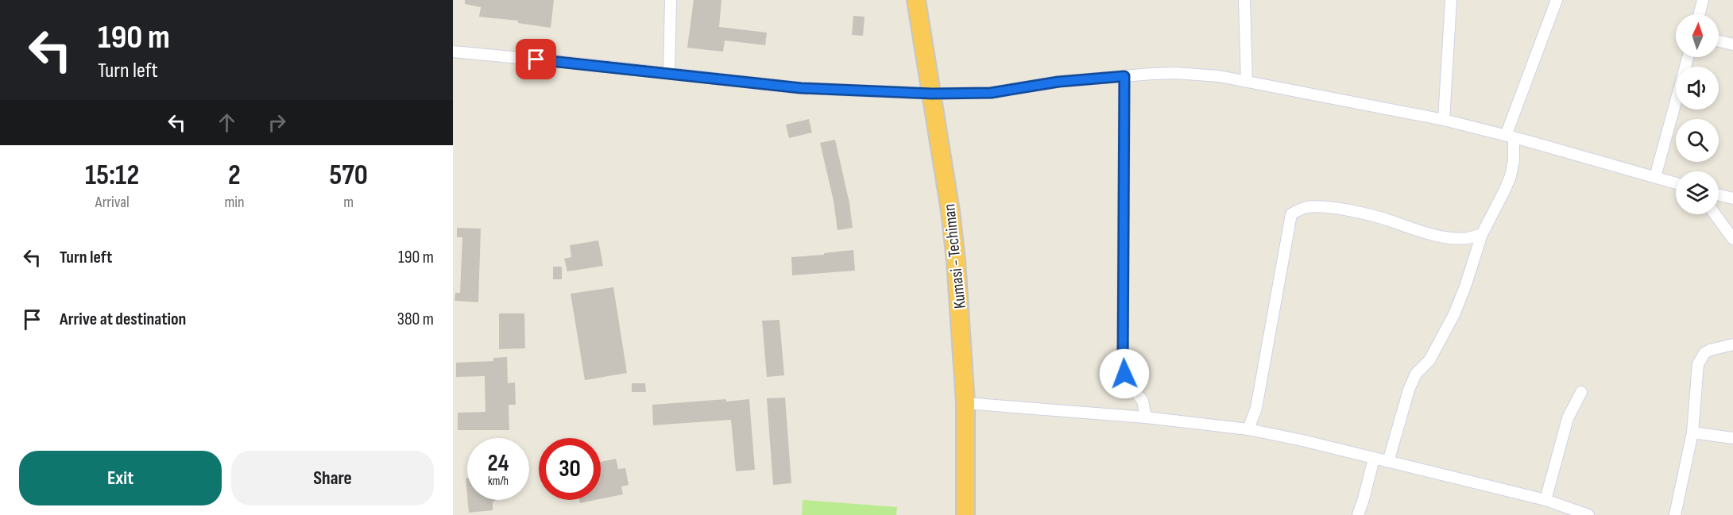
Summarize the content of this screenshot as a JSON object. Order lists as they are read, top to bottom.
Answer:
{
  "streets": {
    "highway": ["Kumasi - Techiman"]
  },
  "north": "top",
  "page": {
    "turn": ["190 m", "Turn left"],
    "eta": [
      "15:12",
      "Arrival",
      "2",
      "min",
      "570",
      "m"
    ],
    "list": [
      {
        "name": "Turn left",
        "value": "190 m"
      },
      {
        "name": "Arrive at destination",
        "value": "380 m"
      }
    ],
    "speed": "24 km/h",
    "limit": "30",
    "buttons": ["Exit", "Share"]
  }
}
